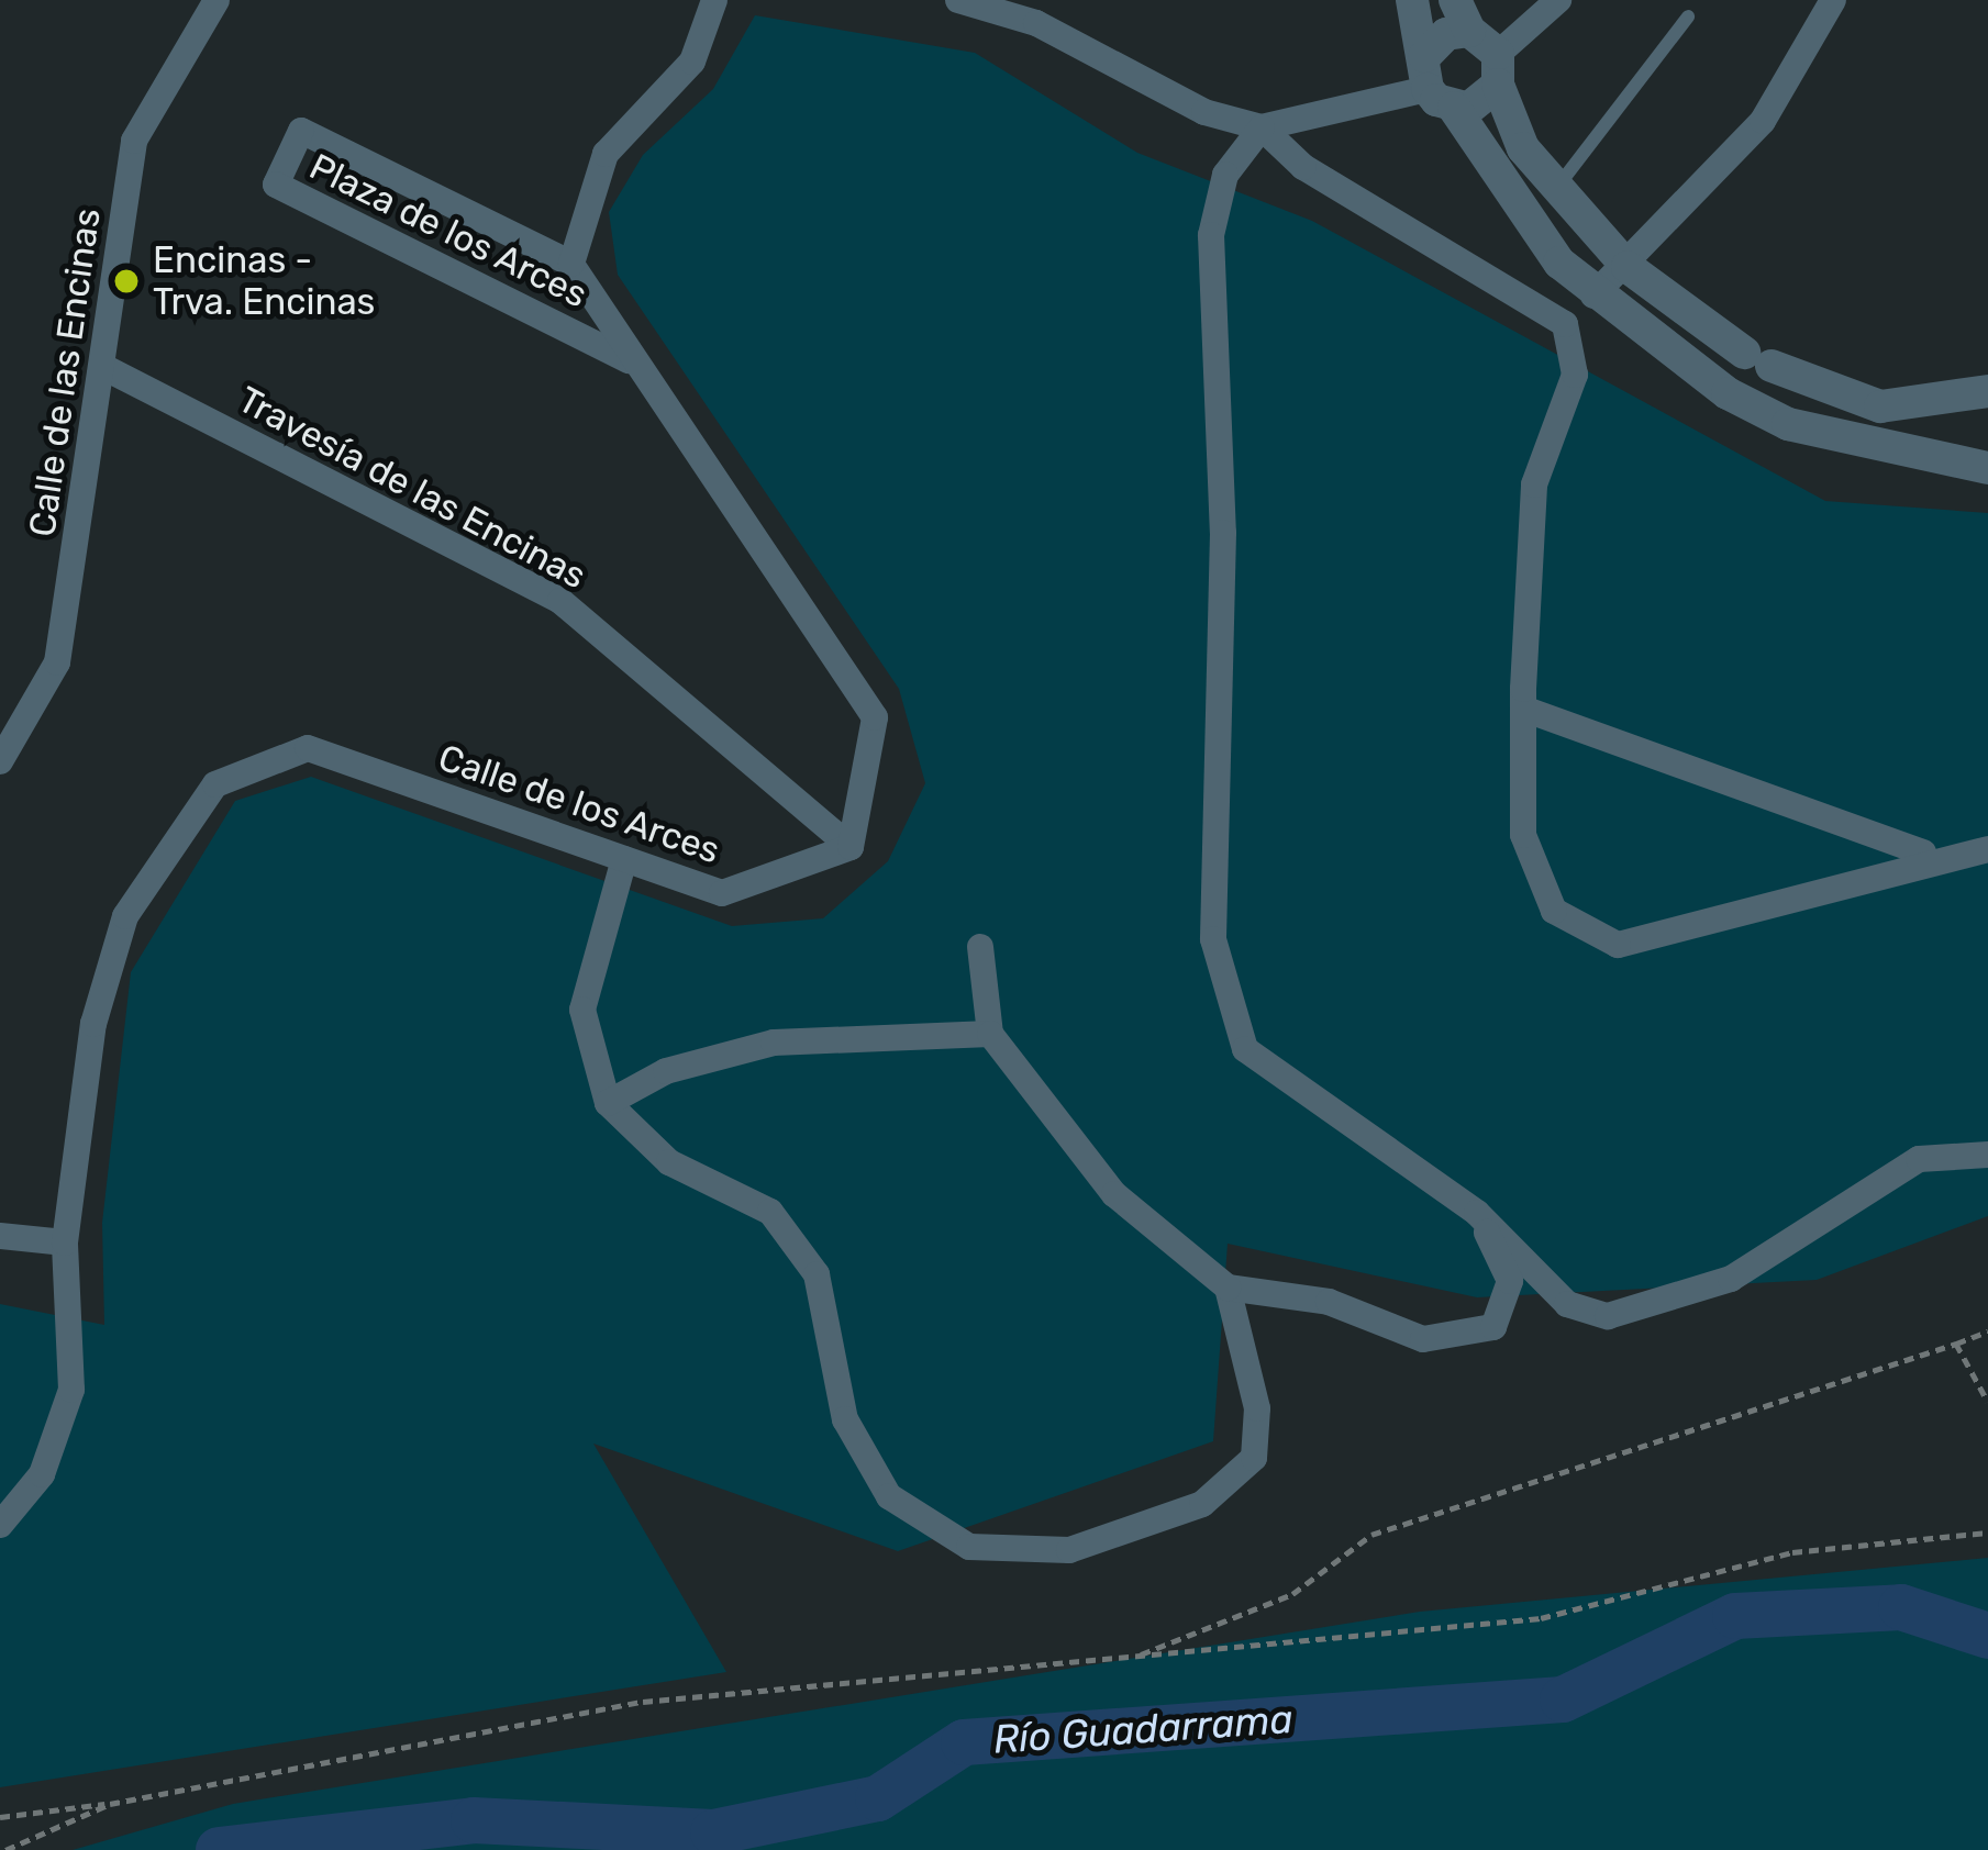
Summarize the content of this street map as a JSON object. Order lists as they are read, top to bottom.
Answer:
{
  "streets": {
    "street": [
      "Plaza de los Arces",
      "Calle de las Encinas",
      "Travesía de las Encinas",
      "Calle de los Arces"
    ]
  },
  "crossings": [
    ["Calle de las Encinas", "Travesía de las Encinas"],
    ["Travesía de las Encinas", "Calle de los Arces"]
  ],
  "water": ["Río Guadarrama"],
  "places": ["Encinas - Trva. Encinas"]
}
